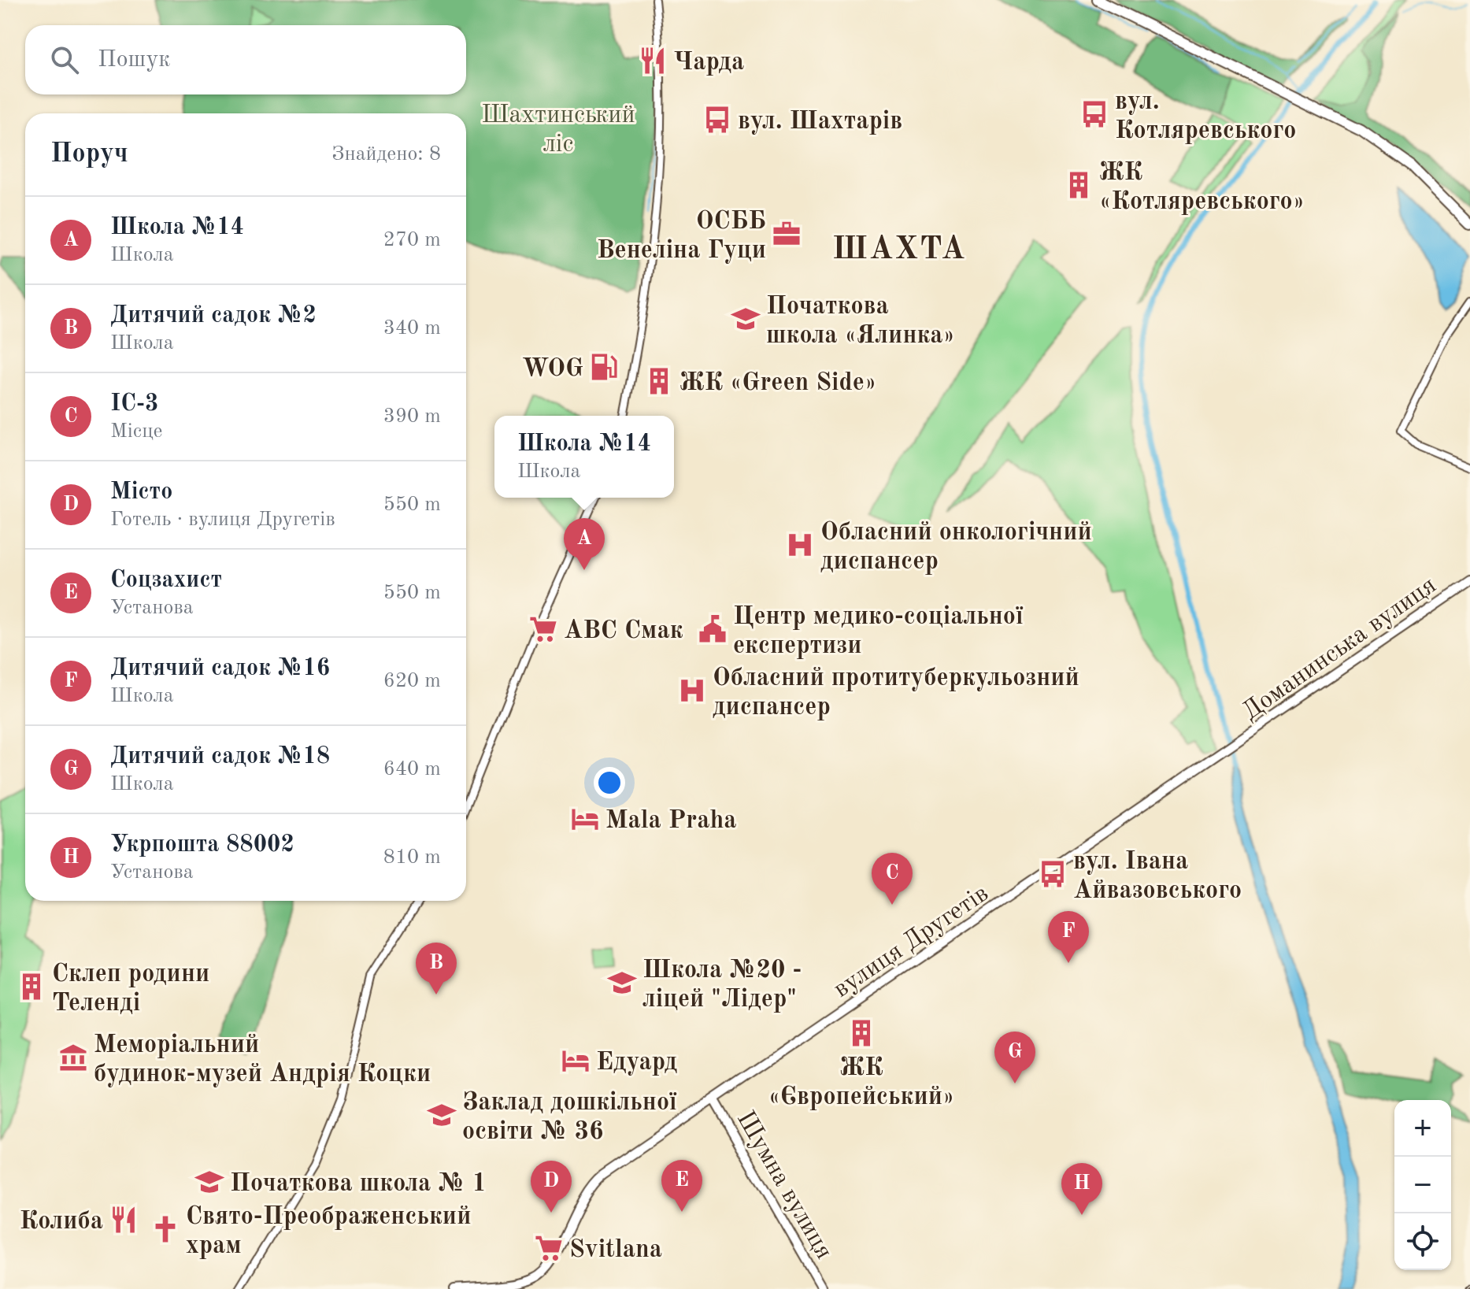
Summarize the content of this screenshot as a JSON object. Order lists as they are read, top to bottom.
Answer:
{
  "streets": {
    "main road": ["Доманинська вулиця", "вулиця Другетів", "Шумна вулиця"]
  },
  "crossings": [
    ["Доманинська вулиця", "вулиця Другетів"],
    ["вулиця Другетів", "Шумна вулиця"]
  ],
  "districts": ["ШАХТА"],
  "parks": ["Шахтинський ліс"],
  "places": {
    "restaurant": ["Чарда", "Колиба"],
    "bus stop": ["вул. Котляревського", "вул. Шахтарів", "вул. Івана Айвазовського"],
    "building": [
      "ЖК «Котляревського»",
      "ЖК «Green Side»",
      "Склеп родини Теленді",
      "ЖК «Європейський»"
    ],
    "office": ["ОСББ Венеліна Гуци"],
    "school or university": [
      "Початкова школа «Ялинка»",
      "Школа №20 - ліцей \"Лідер\"",
      "Заклад дошкільної освіти № 36",
      "Початкова школа № 1"
    ],
    "fuel station": ["WOG"],
    "hospital": ["Обласний онкологічний диспансер", "Обласний протитуберкульозний диспансер"],
    "supermarket": ["ABC Смак", "Svitlana"],
    "public building": ["Центр медико-соціальної експертизи"],
    "hotel": ["Mala Praha", "Едуард"],
    "museum": ["Меморіальний будинок-музей Андрія Коцки"],
    "church": ["Свято-Преображенський храм"]
  },
  "page": {
    "search": "Пошук",
    "heading": ["Поруч", "Знайдено: 8"],
    "list": [
      {
        "mark": "A",
        "name": "Школа №14",
        "note": "Школа",
        "value": "270 m"
      },
      {
        "mark": "B",
        "name": "Дитячий садок №2",
        "note": "Школа",
        "value": "340 m"
      },
      {
        "mark": "C",
        "name": "ІС-3",
        "note": "Місце",
        "value": "390 m"
      },
      {
        "mark": "D",
        "name": "Місто",
        "note": "Готель · вулиця Другетів",
        "value": "550 m"
      },
      {
        "mark": "E",
        "name": "Соцзахист",
        "note": "Установа",
        "value": "550 m"
      },
      {
        "mark": "F",
        "name": "Дитячий садок №16",
        "note": "Школа",
        "value": "620 m"
      },
      {
        "mark": "G",
        "name": "Дитячий садок №18",
        "note": "Школа",
        "value": "640 m"
      },
      {
        "mark": "H",
        "name": "Укрпошта 88002",
        "note": "Установа",
        "value": "810 m"
      }
    ],
    "popup": ["Школа №14", "Школа"],
    "pins": [
      "A",
      "C",
      "F",
      "B",
      "G",
      "E",
      "D",
      "H"
    ],
    "map_buttons": ["+", "−"]
  }
}
